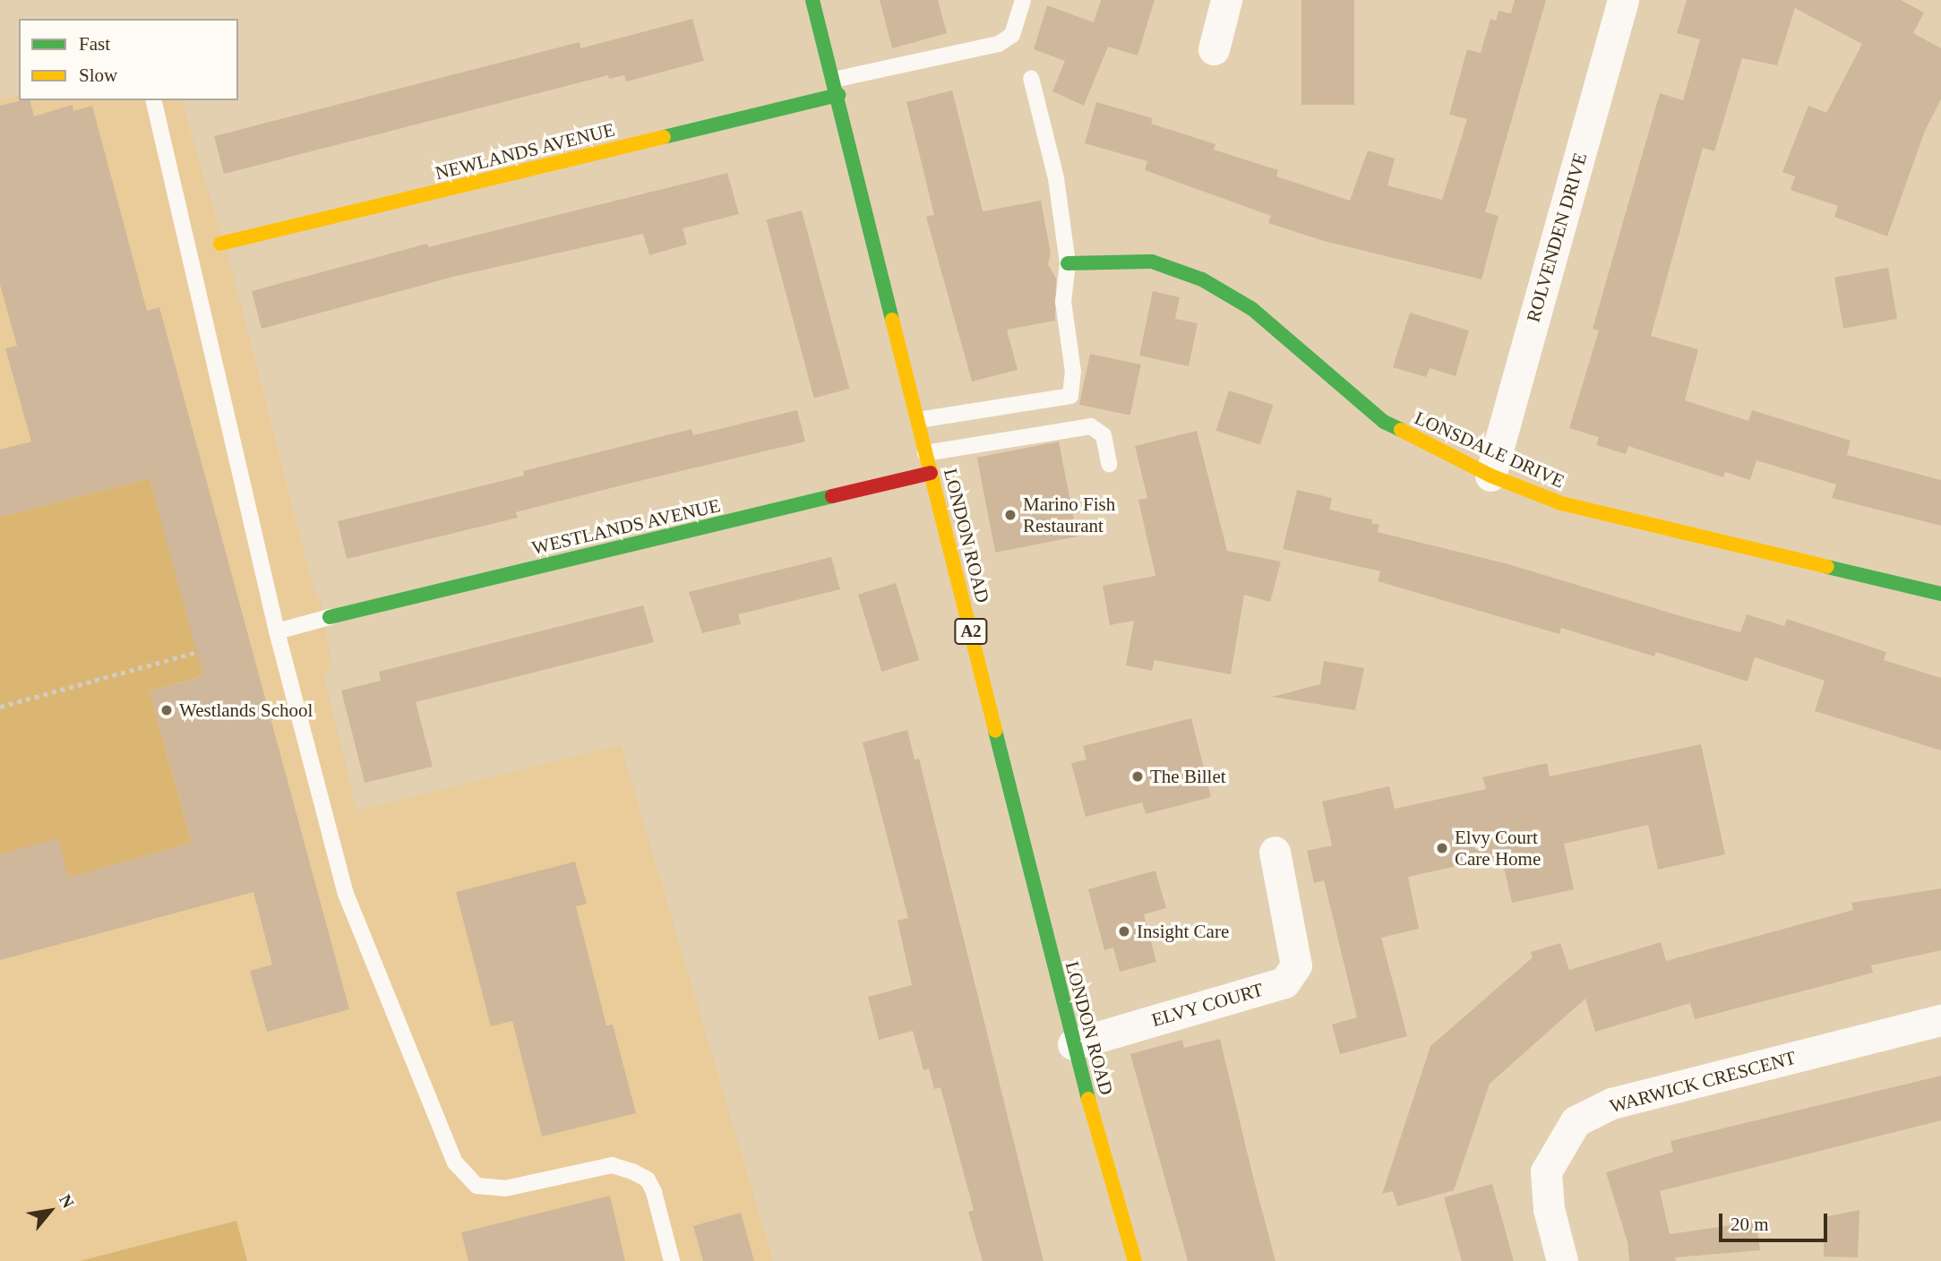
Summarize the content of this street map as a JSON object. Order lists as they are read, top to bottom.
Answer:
{
  "streets": {
    "street": [
      "NEWLANDS AVENUE",
      "ROLVENDEN DRIVE",
      "LONSDALE DRIVE",
      "WESTLANDS AVENUE",
      "LONDON ROAD",
      "A2",
      "ELVY COURT",
      "WARWICK CRESCENT"
    ]
  },
  "crossings": [
    ["NEWLANDS AVENUE", "LONDON ROAD"],
    ["ROLVENDEN DRIVE", "LONSDALE DRIVE"],
    ["WESTLANDS AVENUE", "LONDON ROAD"],
    ["LONDON ROAD", "ELVY COURT"]
  ],
  "places": [
    "Marino Fish Restaurant",
    "Westlands School",
    "The Billet",
    "Elvy Court Care Home",
    "Insight Care"
  ],
  "legend": ["Fast", "Slow"],
  "scale_bar": "20 m",
  "north": "top right"
}
